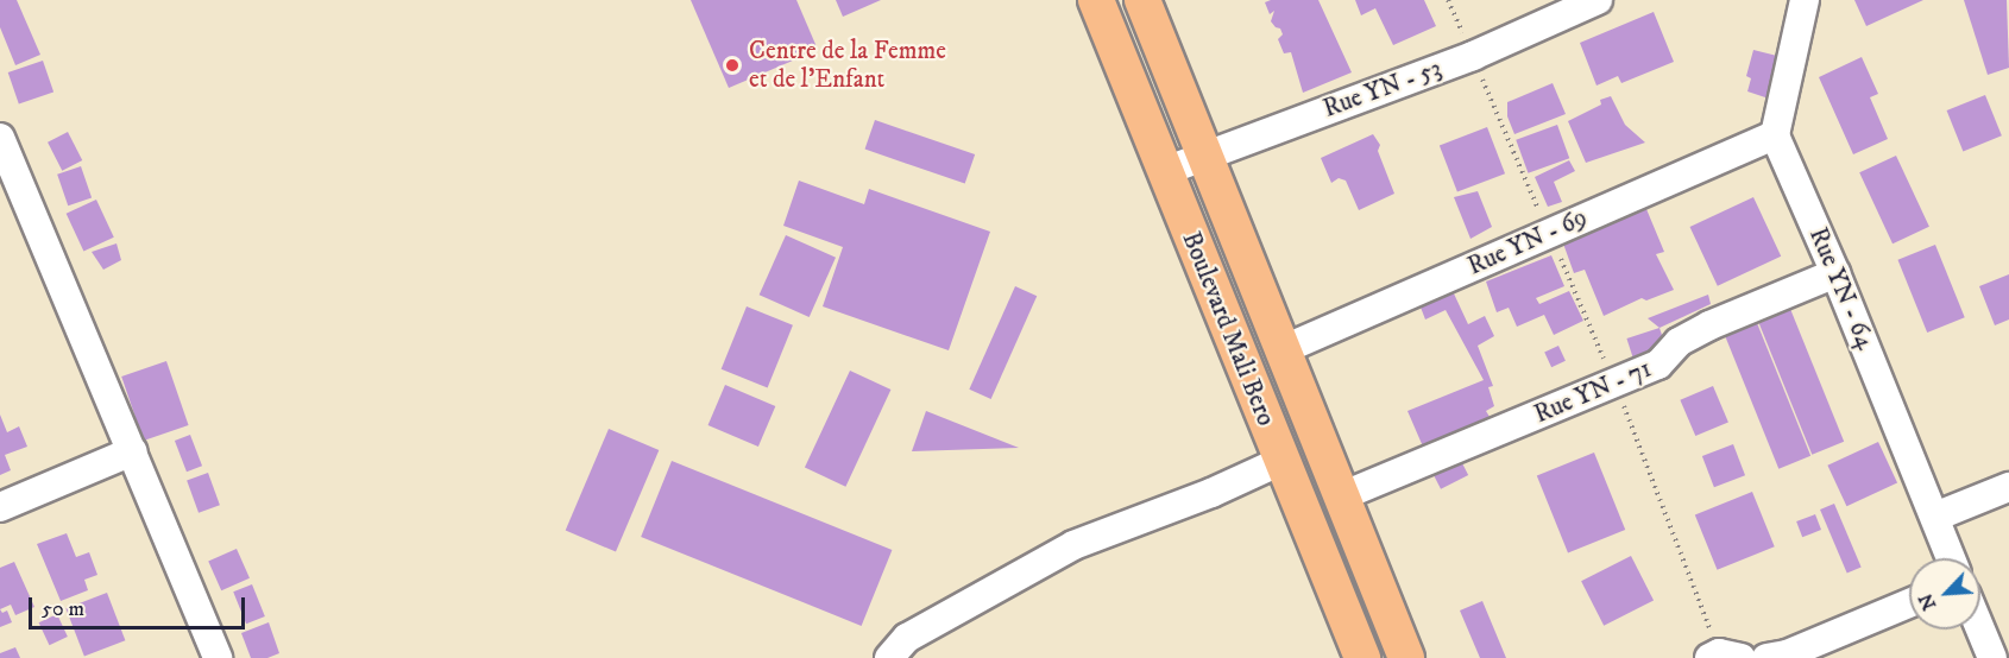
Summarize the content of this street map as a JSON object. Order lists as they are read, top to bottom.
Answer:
{
  "streets": {
    "main road": ["Boulevard Mali Bero"],
    "street": [
      "Rue YN - 53",
      "Rue YN - 69",
      "Rue YN - 64",
      "Rue YN - 71"
    ]
  },
  "crossings": [
    ["Rue YN - 53", "Boulevard Mali Bero"],
    ["Rue YN - 69", "Rue YN - 64"],
    ["Rue YN - 69", "Boulevard Mali Bero"],
    ["Rue YN - 64", "Rue YN - 71"],
    ["Boulevard Mali Bero", "Rue YN - 71"]
  ],
  "places": ["Centre de la Femme et de l'Enfant"],
  "scale_bar": "50 m",
  "north": "bottom left"
}
